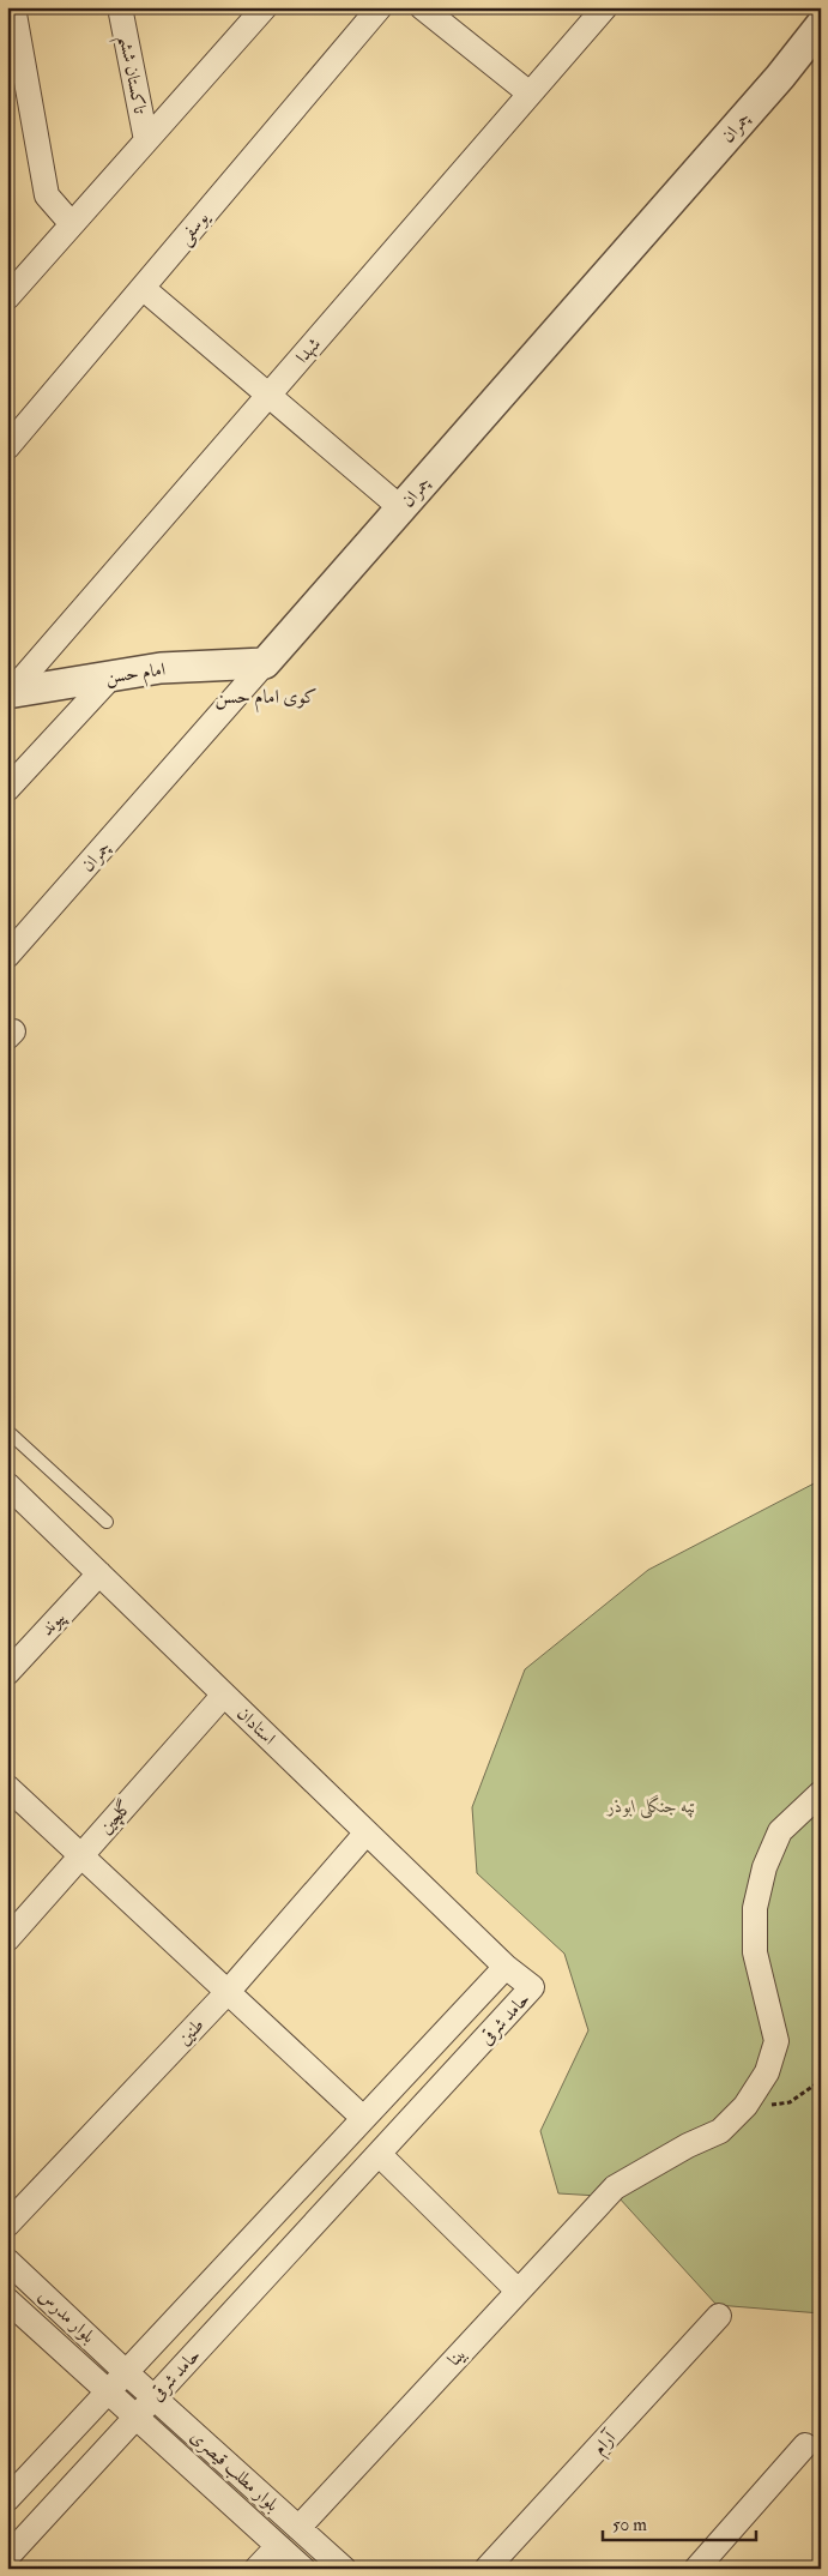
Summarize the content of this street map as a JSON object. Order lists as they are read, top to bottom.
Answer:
{
  "streets": {
    "street": [
      "تاکستان ششم",
      "چمران",
      "یوسفی",
      "شهدا",
      "امام حسن",
      "پیوند",
      "استادان",
      "گلچین",
      "حامد شرقی",
      "طنین",
      "بلوار مدرس",
      "بینا",
      "آرام",
      "بلوار مطلب قیصری"
    ]
  },
  "crossings": [
    ["چمران", "امام حسن"],
    ["شهدا", "امام حسن"],
    ["پیوند", "استادان"],
    ["استادان", "گلچین"],
    ["استادان", "حامد شرقی"],
    ["استادان", "طنین"],
    ["حامد شرقی", "بلوار مدرس"],
    ["حامد شرقی", "بلوار مطلب قیصری"],
    ["بلوار مدرس", "بلوار مطلب قیصری"],
    ["بینا", "بلوار مطلب قیصری"]
  ],
  "districts": ["کوی امام حسن"],
  "parks": ["تپه جنگلی ابوذر"],
  "scale_bar": "50 m"
}
